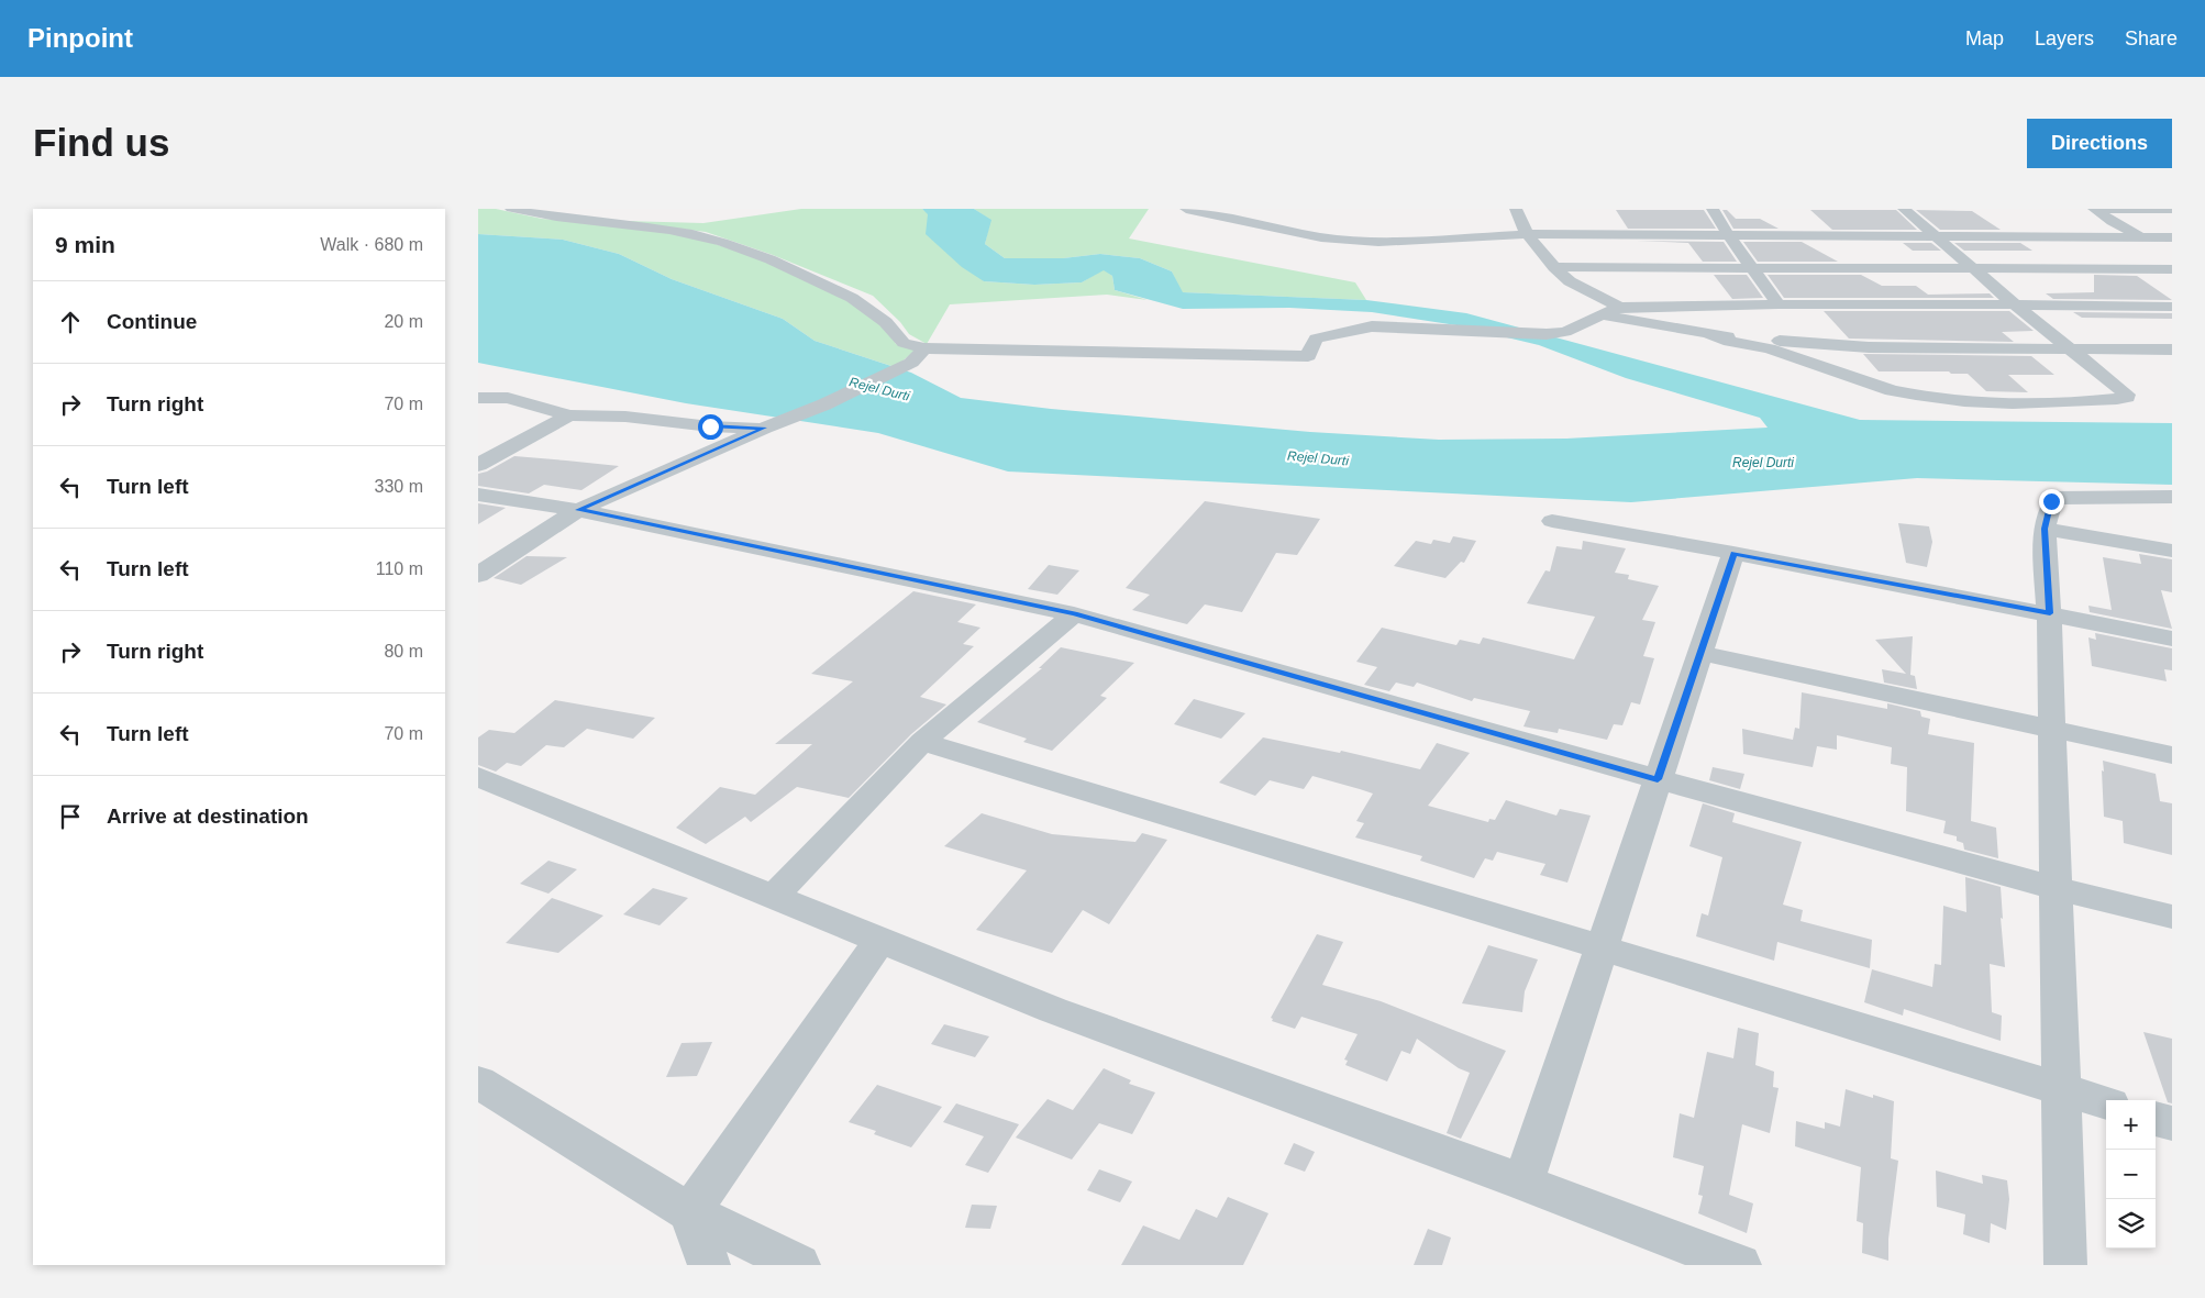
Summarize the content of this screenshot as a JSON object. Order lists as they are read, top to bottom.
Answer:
{
  "water": ["Rejel Durti"],
  "page": {
    "header": "Pinpoint",
    "nav": ["Map", "Layers", "Share"],
    "buttons": "Directions",
    "title": "Find us",
    "heading": ["9 min", "Walk · 680 m"],
    "list": [
      ["Continue", "20 m"],
      ["Turn right", "70 m"],
      ["Turn left", "330 m"],
      ["Turn left", "110 m"],
      ["Turn right", "80 m"],
      ["Turn left", "70 m"],
      "Arrive at destination"
    ],
    "map_buttons": ["+", "−"]
  }
}
